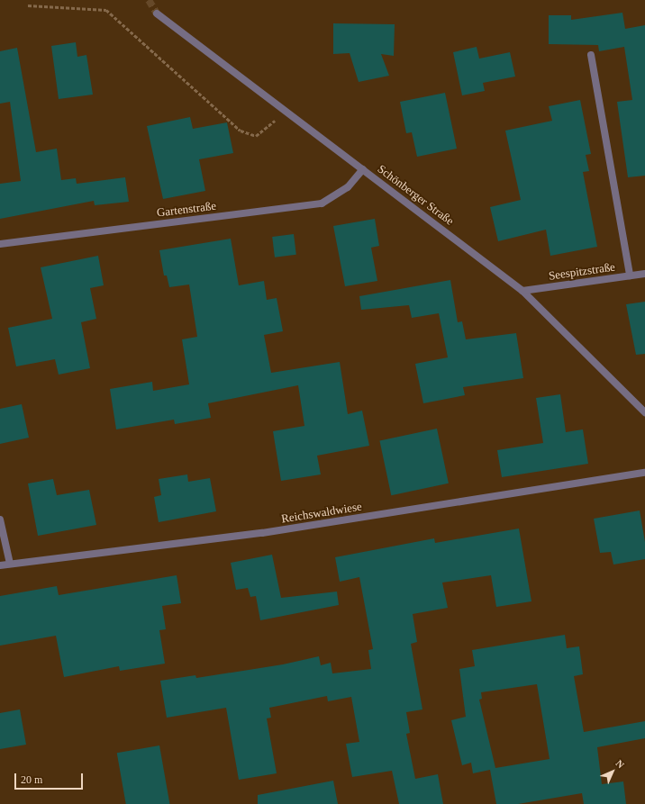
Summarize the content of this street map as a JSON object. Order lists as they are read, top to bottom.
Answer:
{
  "streets": {
    "street": [
      "Schönberger Straße",
      "Gartenstraße",
      "Seespitzstraße",
      "Reichswaldwiese"
    ]
  },
  "crossings": [
    ["Schönberger Straße", "Gartenstraße"],
    ["Schönberger Straße", "Seespitzstraße"]
  ],
  "scale_bar": "20 m",
  "north": "top right"
}
